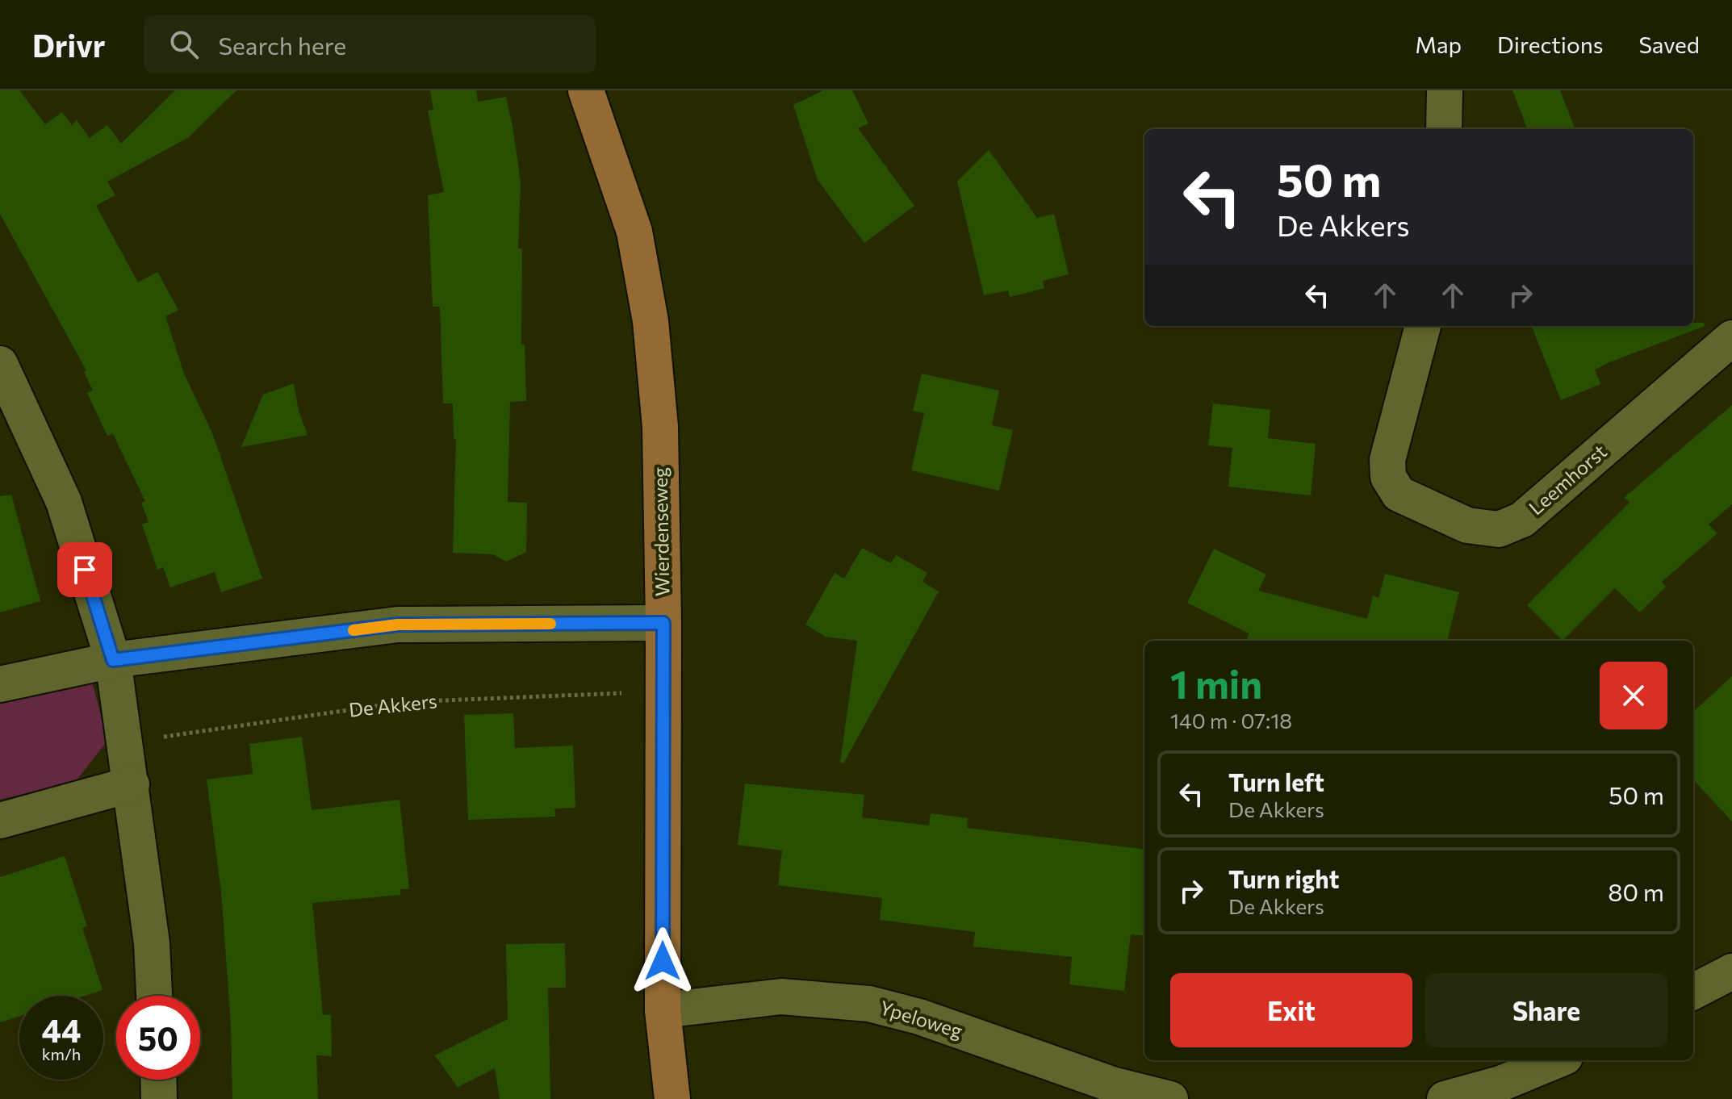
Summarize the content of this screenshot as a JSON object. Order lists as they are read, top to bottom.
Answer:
{
  "streets": {
    "main road": ["Wierdenseweg"],
    "street": ["Leemhorst", "Ypeloweg"],
    "path": ["De Akkers"]
  },
  "crossings": [
    ["Wierdenseweg", "De Akkers"],
    ["Wierdenseweg", "Ypeloweg"]
  ],
  "page": {
    "header": "Drivr",
    "search": "Search here",
    "nav": ["Map", "Directions", "Saved"],
    "turn": ["50 m", "De Akkers"],
    "heading": ["1 min", "140 m · 07:18"],
    "list": [
      {
        "name": "Turn left",
        "note": "De Akkers",
        "value": "50 m"
      },
      {
        "name": "Turn right",
        "note": "De Akkers",
        "value": "80 m"
      }
    ],
    "buttons": ["Exit", "Share"],
    "speed": "44 km/h",
    "limit": "50"
  }
}
